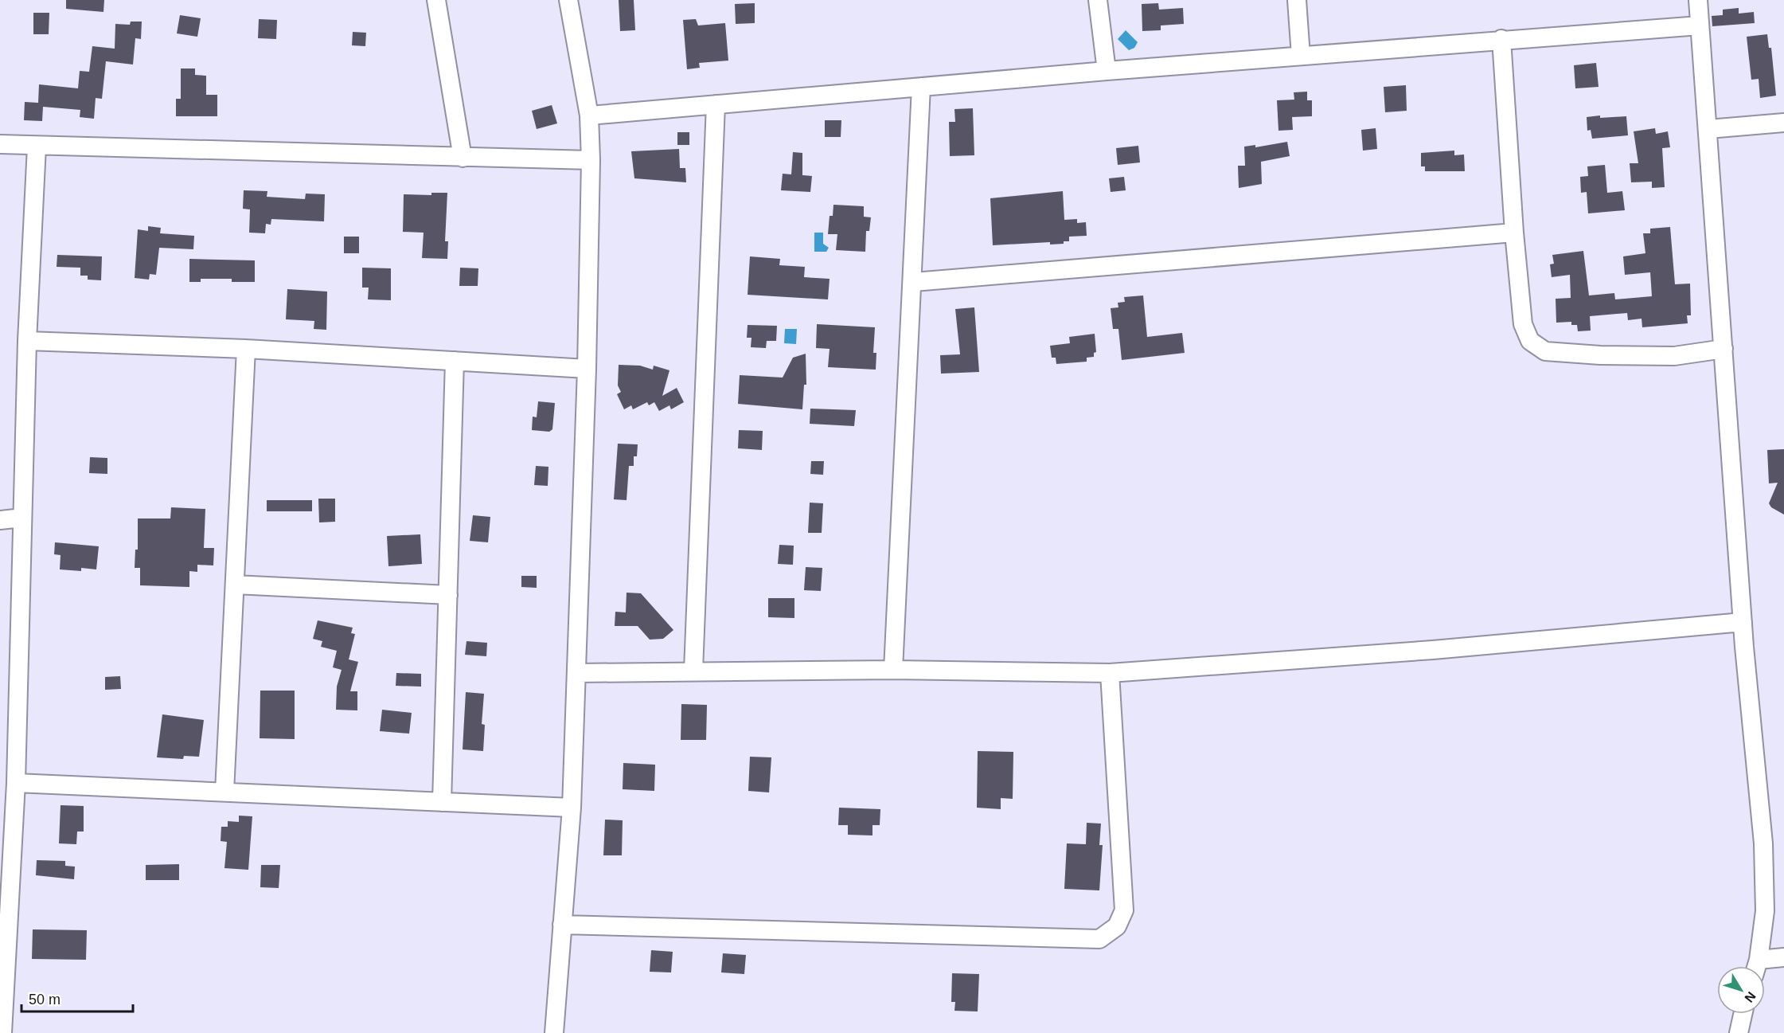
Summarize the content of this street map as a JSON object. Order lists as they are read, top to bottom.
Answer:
{
  "scale_bar": "50 m",
  "north": "bottom right"
}
